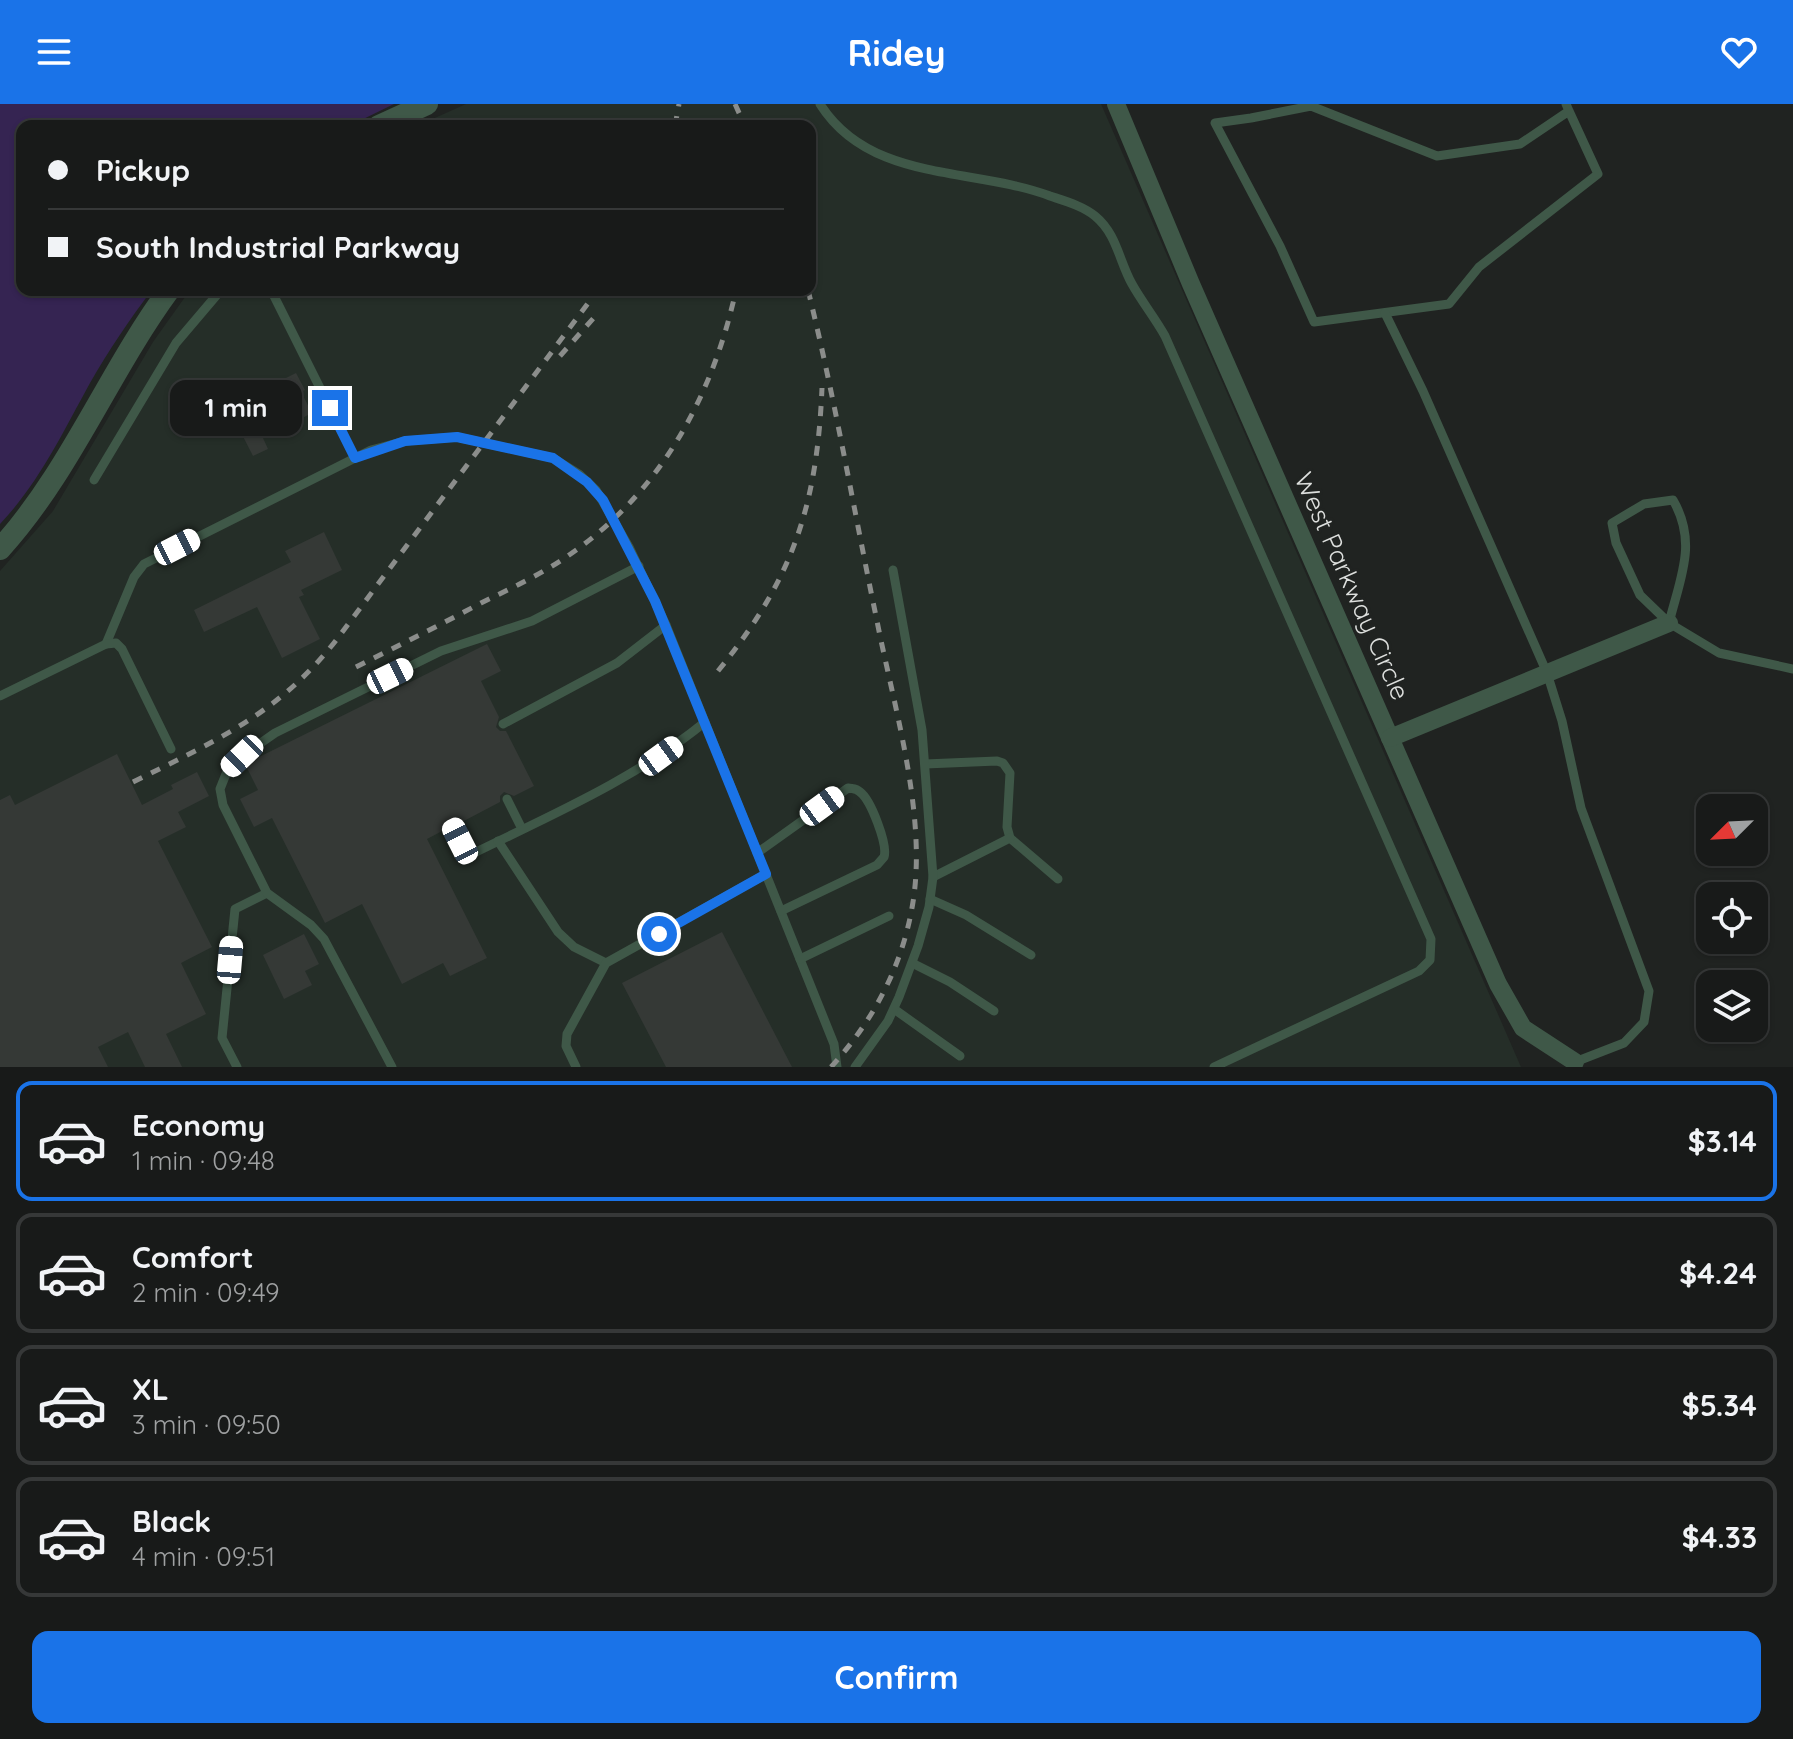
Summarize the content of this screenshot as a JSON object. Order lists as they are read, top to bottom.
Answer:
{
  "streets": {
    "street": ["West Parkway Circle"]
  },
  "north": "bottom left",
  "page": {
    "header": "Ridey",
    "banner": ["Pickup", "South Industrial Parkway"],
    "bubble": "1 min",
    "list": [
      {
        "name": "Economy",
        "note": "1 min · 09:48",
        "value": "$3.14"
      },
      {
        "name": "Comfort",
        "note": "2 min · 09:49",
        "value": "$4.24"
      },
      {
        "name": "XL",
        "note": "3 min · 09:50",
        "value": "$5.34"
      },
      {
        "name": "Black",
        "note": "4 min · 09:51",
        "value": "$4.33"
      }
    ],
    "buttons": "Confirm"
  }
}
